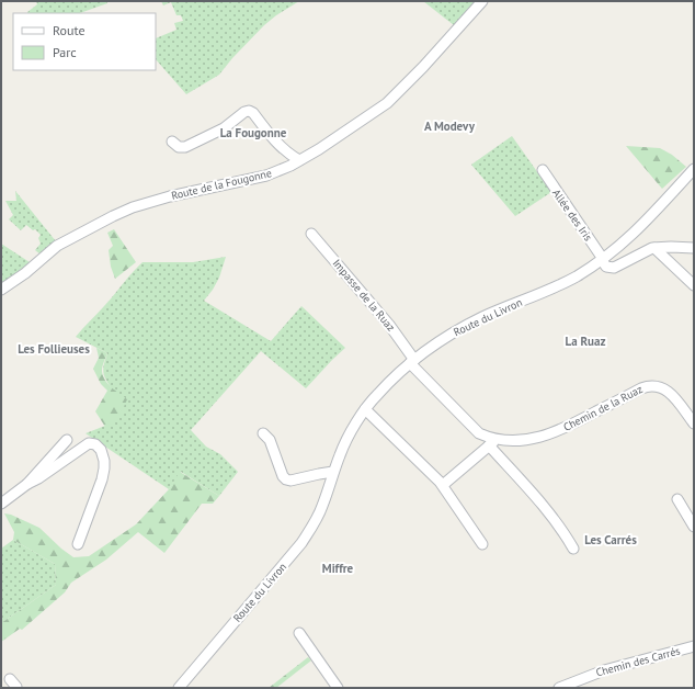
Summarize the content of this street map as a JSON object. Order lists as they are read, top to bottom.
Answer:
{
  "streets": {
    "street": [
      "Route de la Fougonne",
      "Allée des Iris",
      "Impasse de la Ruaz",
      "Route du Livron",
      "Chemin de la Ruaz",
      "Chemin des Carrés"
    ]
  },
  "crossings": [
    ["Allée des Iris", "Route du Livron"],
    ["Impasse de la Ruaz", "Route du Livron"],
    ["Impasse de la Ruaz", "Chemin de la Ruaz"],
    ["Route du Livron", "Chemin de la Ruaz"]
  ],
  "districts": [
    "A Modevy",
    "La Fougonne",
    "La Ruaz",
    "Les Follieuses",
    "Les Carrés",
    "Miffre"
  ],
  "legend": ["Route", "Parc"]
}
